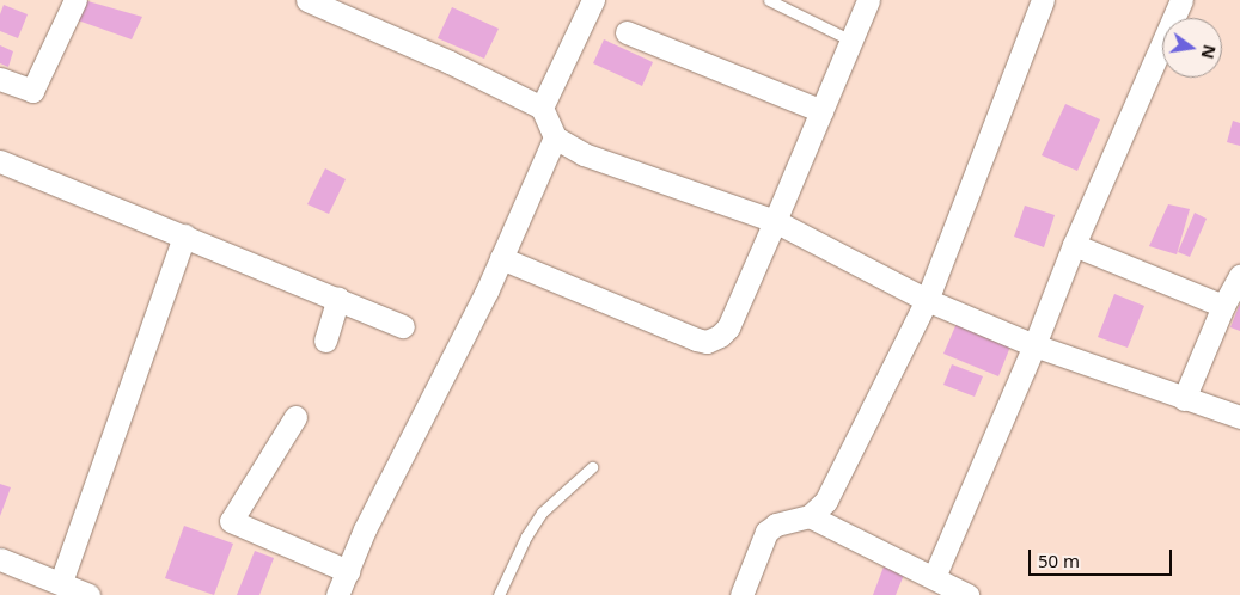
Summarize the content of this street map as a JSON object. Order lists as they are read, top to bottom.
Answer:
{
  "scale_bar": "50 m",
  "north": "right"
}
